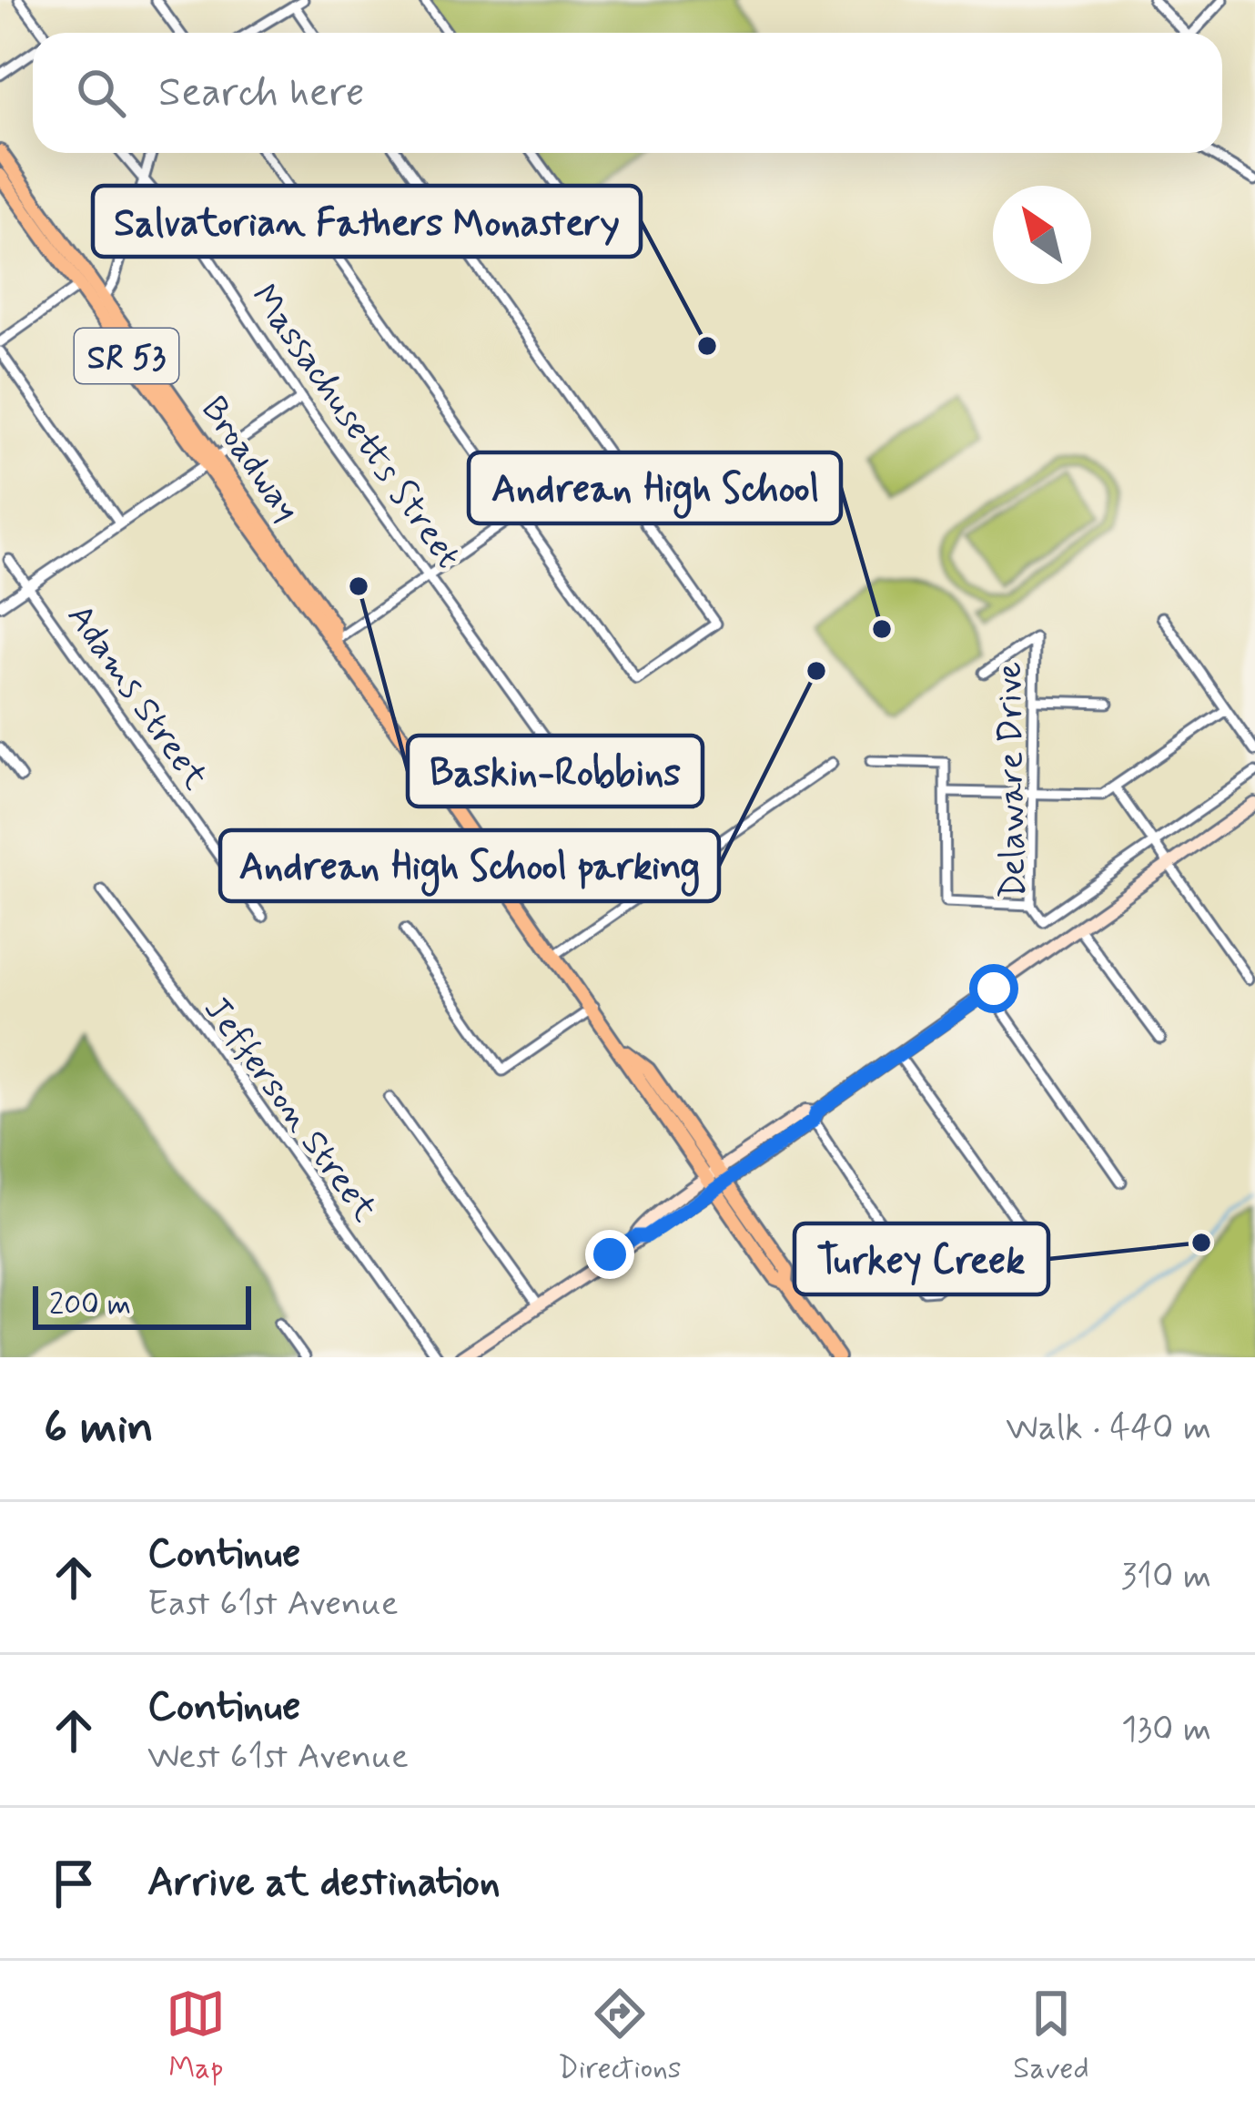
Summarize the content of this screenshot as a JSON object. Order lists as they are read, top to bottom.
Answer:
{
  "streets": {
    "main road": ["SR 53", "Broadway"],
    "street": [
      "Massachusetts Street",
      "Adams Street",
      "Delaware Drive",
      "Jefferson Street"
    ]
  },
  "places": [
    "Salvatorian Fathers Monastery",
    "Baskin-Robbins",
    "Andrean High School",
    "Andrean High School parking",
    "Turkey Creek"
  ],
  "scale_bar": "200 m",
  "north": "top left",
  "page": {
    "search": "Search here",
    "scale": "200 m",
    "heading": ["6 min", "Walk · 440 m"],
    "list": [
      ["Continue", "East 61st Avenue", "310 m"],
      ["Continue", "West 61st Avenue", "130 m"],
      "Arrive at destination"
    ],
    "nav": ["Map", "Directions", "Saved"]
  }
}
